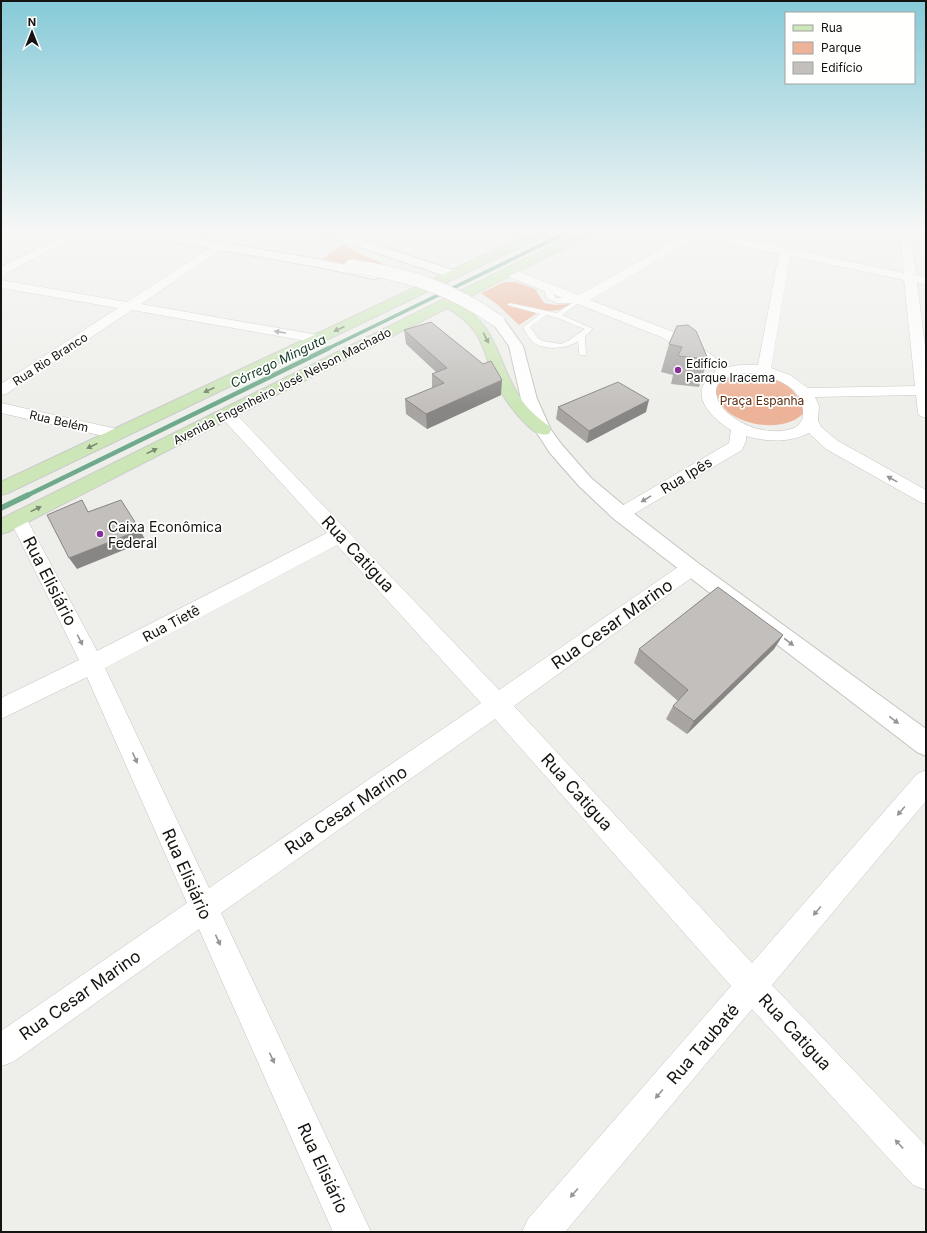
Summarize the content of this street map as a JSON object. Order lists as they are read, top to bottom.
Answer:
{
  "streets": {
    "main road": ["Avenida Engenheiro José Nelson Machado"],
    "street": [
      "Rua Rio Branco",
      "Rua Belém",
      "Rua Ipês",
      "Rua Catigua",
      "Rua Elisiário",
      "Rua Tietê",
      "Rua Cesar Marino",
      "Rua Taubaté"
    ]
  },
  "crossings": [
    ["Avenida Engenheiro José Nelson Machado", "Rua Belém"],
    ["Avenida Engenheiro José Nelson Machado", "Rua Catigua"],
    ["Avenida Engenheiro José Nelson Machado", "Rua Elisiário"],
    ["Rua Catigua", "Rua Tietê"],
    ["Rua Catigua", "Rua Cesar Marino"],
    ["Rua Catigua", "Rua Taubaté"],
    ["Rua Elisiário", "Rua Tietê"],
    ["Rua Elisiário", "Rua Cesar Marino"]
  ],
  "one_way": ["Rua Ipês", "Rua Elisiário", "Rua Taubaté"],
  "water": ["Córrego Minguta"],
  "parks": ["Praça Espanha"],
  "places": ["Edifício Parque Iracema", "Caixa Econômica Federal"],
  "legend": ["Rua", "Parque", "Edifício"],
  "north": "top"
}
